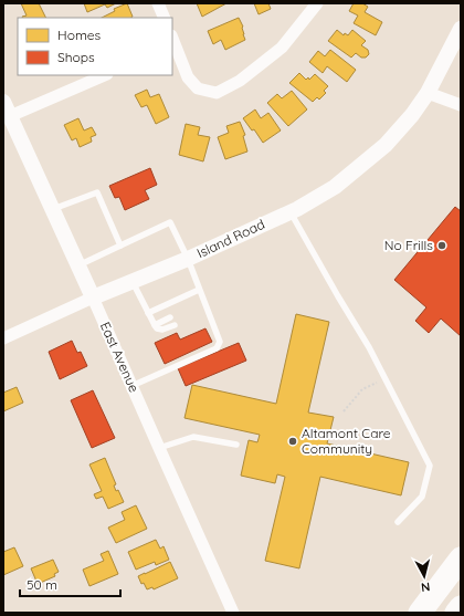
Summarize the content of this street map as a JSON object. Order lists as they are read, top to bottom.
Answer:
{
  "streets": {
    "street": ["Island Road", "East Avenue"]
  },
  "crossings": [
    ["Island Road", "East Avenue"]
  ],
  "places": ["No Frills", "Altamont Care Community"],
  "legend": ["Homes", "Shops"],
  "scale_bar": "50 m",
  "north": "bottom"
}
